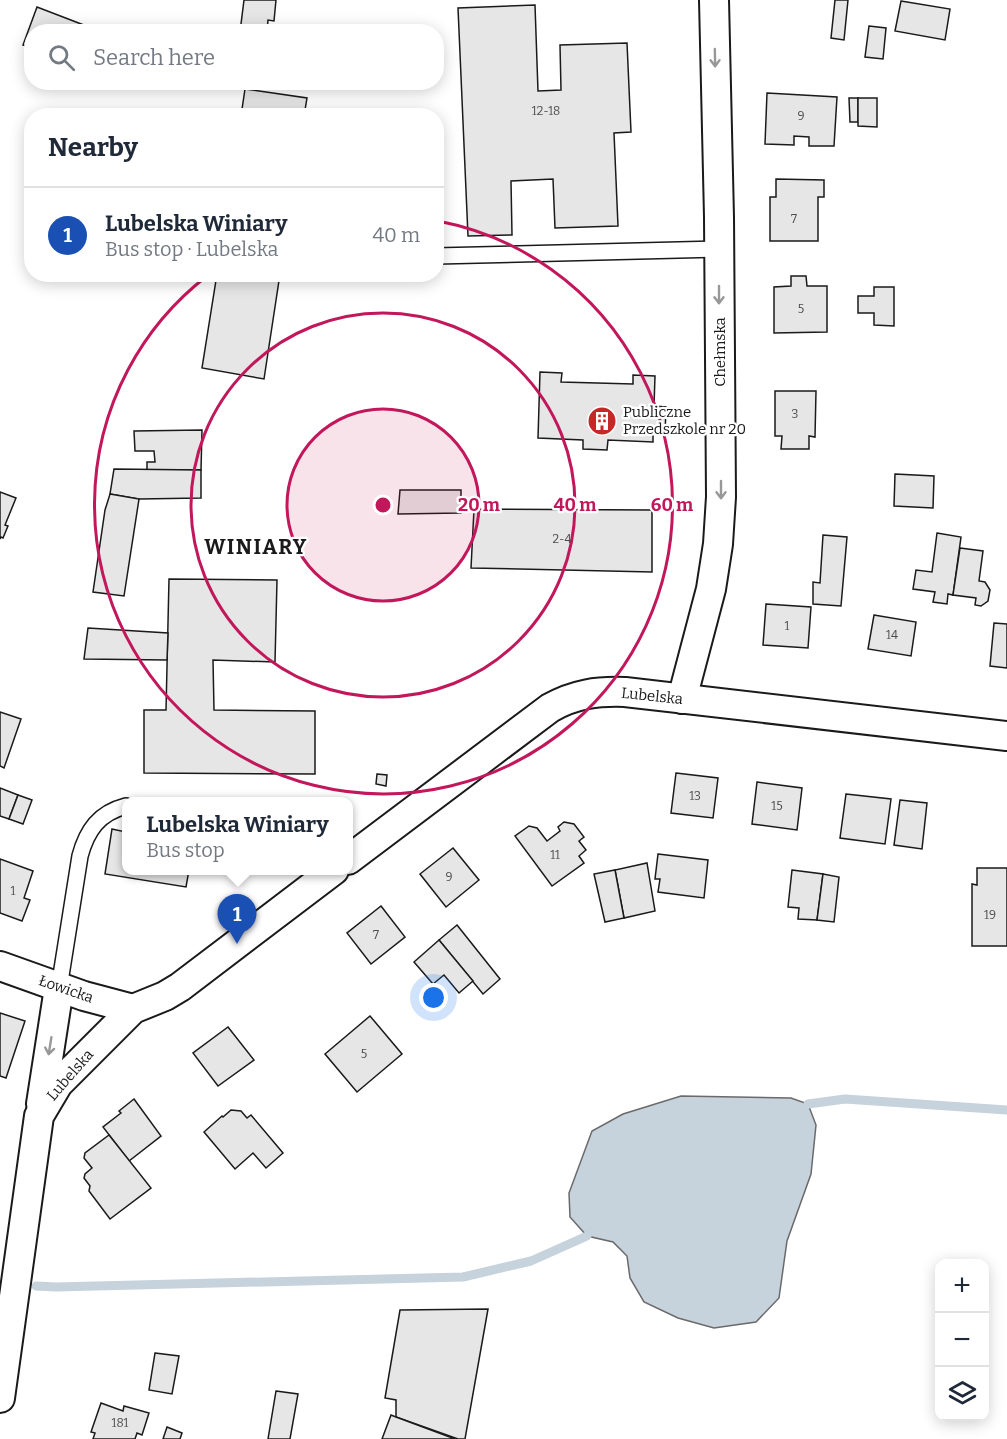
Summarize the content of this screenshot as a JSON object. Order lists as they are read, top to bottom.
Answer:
{
  "streets": {
    "street": ["Chełmska", "Lubelska", "Łowicka"]
  },
  "crossings": [
    ["Chełmska", "Lubelska"],
    ["Lubelska", "Łowicka"]
  ],
  "one_way": ["Chełmska"],
  "districts": ["WINIARY"],
  "places": {
    "building": ["Publiczne Przedszkole nr 20"]
  },
  "house_numbers": [
    "12-18",
    "9",
    "7",
    "5",
    "3",
    "2-4",
    "1",
    "14",
    "13",
    "15",
    "11",
    "9",
    "1",
    "19",
    "7",
    "5",
    "181"
  ],
  "page": {
    "search": "Search here",
    "heading": "Nearby",
    "list": [
      {
        "mark": "1",
        "name": "Lubelska Winiary",
        "note": "Bus stop · Lubelska",
        "value": "40 m"
      }
    ],
    "popup": ["Lubelska Winiary", "Bus stop"],
    "pins": "1",
    "map_buttons": ["+", "−"]
  },
  "rings": ["20 m", "40 m", "60 m"]
}
